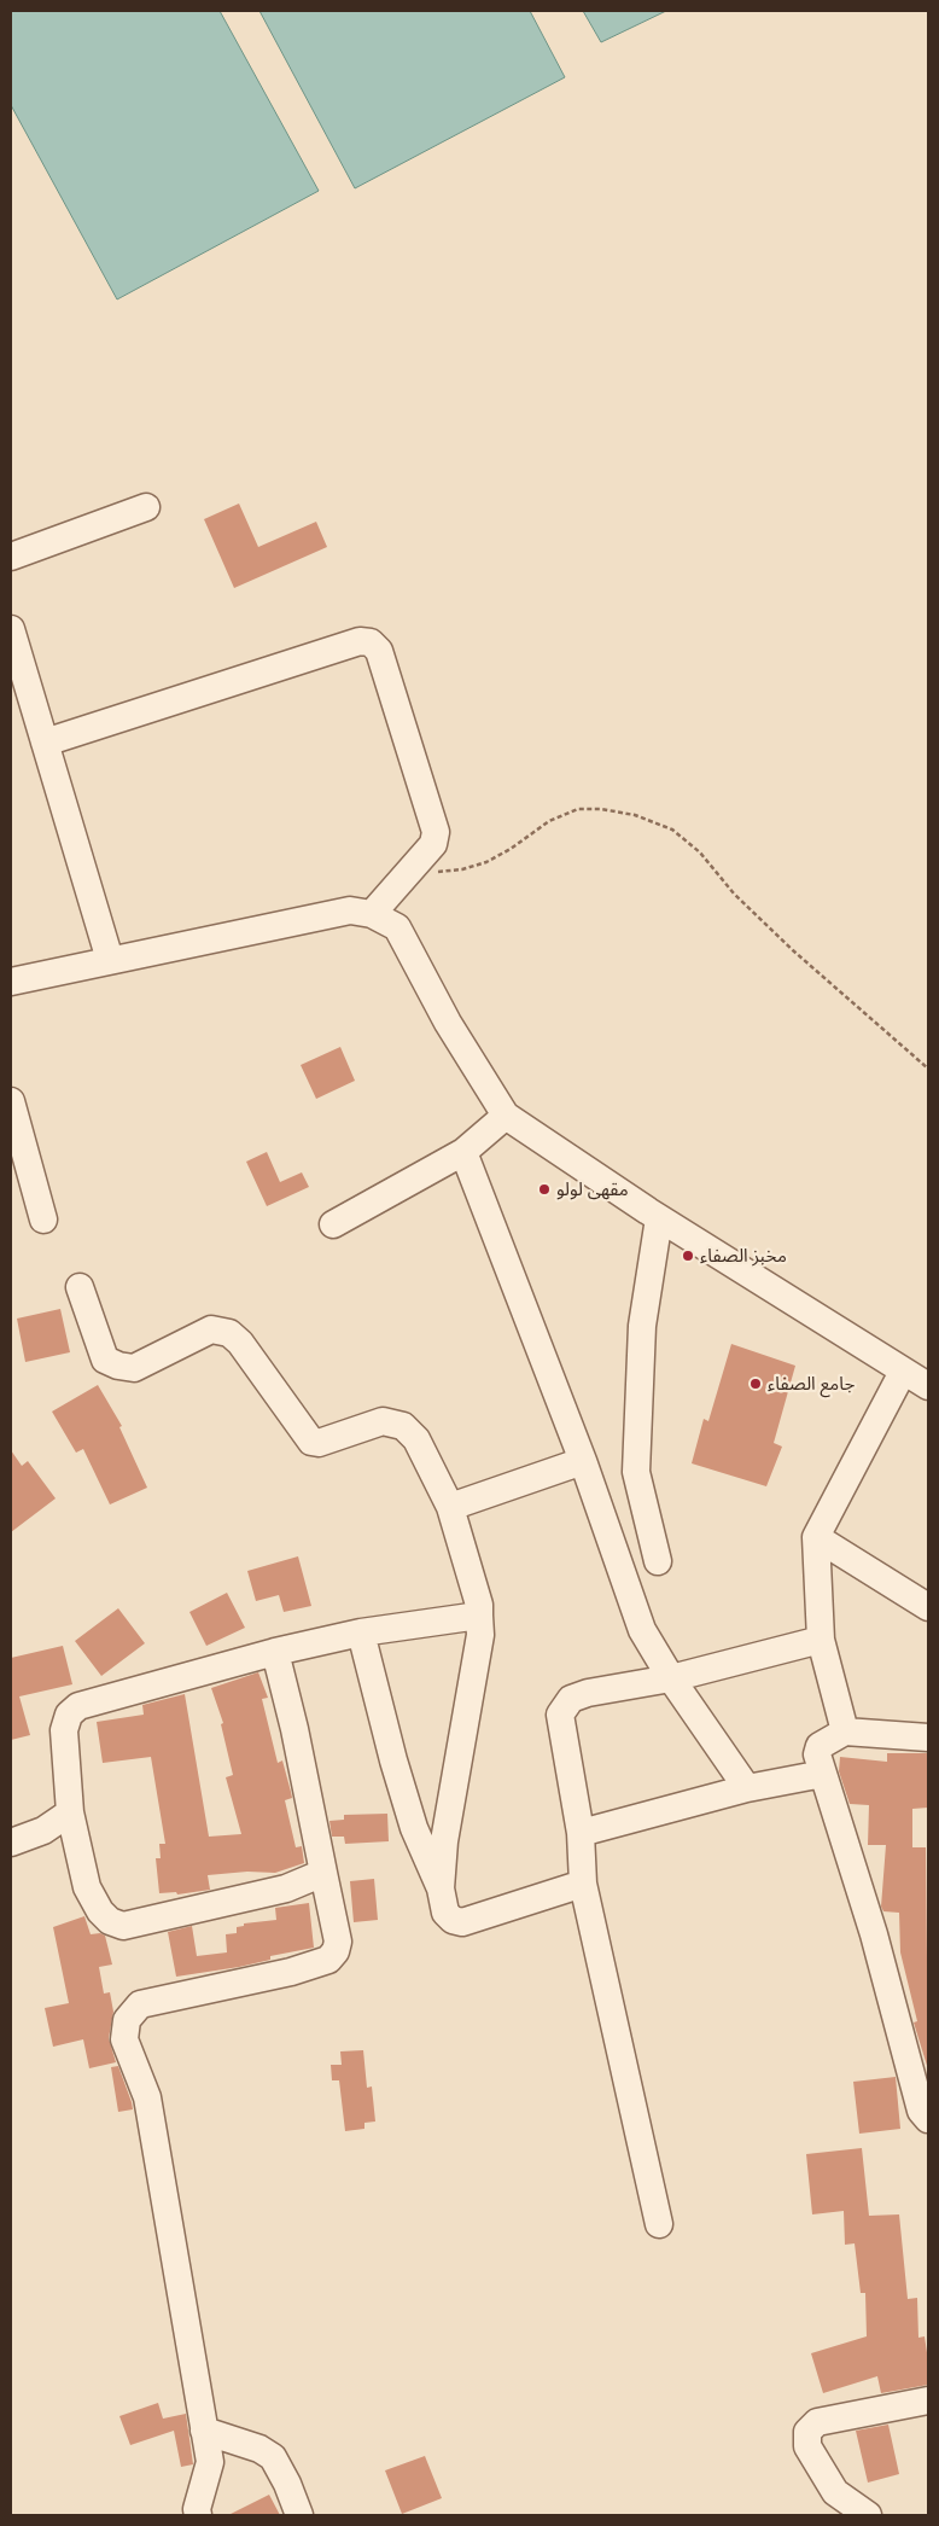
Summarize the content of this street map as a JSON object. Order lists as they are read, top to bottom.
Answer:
{
  "places": ["مقهى لولو", "مخبز الصفاء", "جامع الصفاء"]
}
